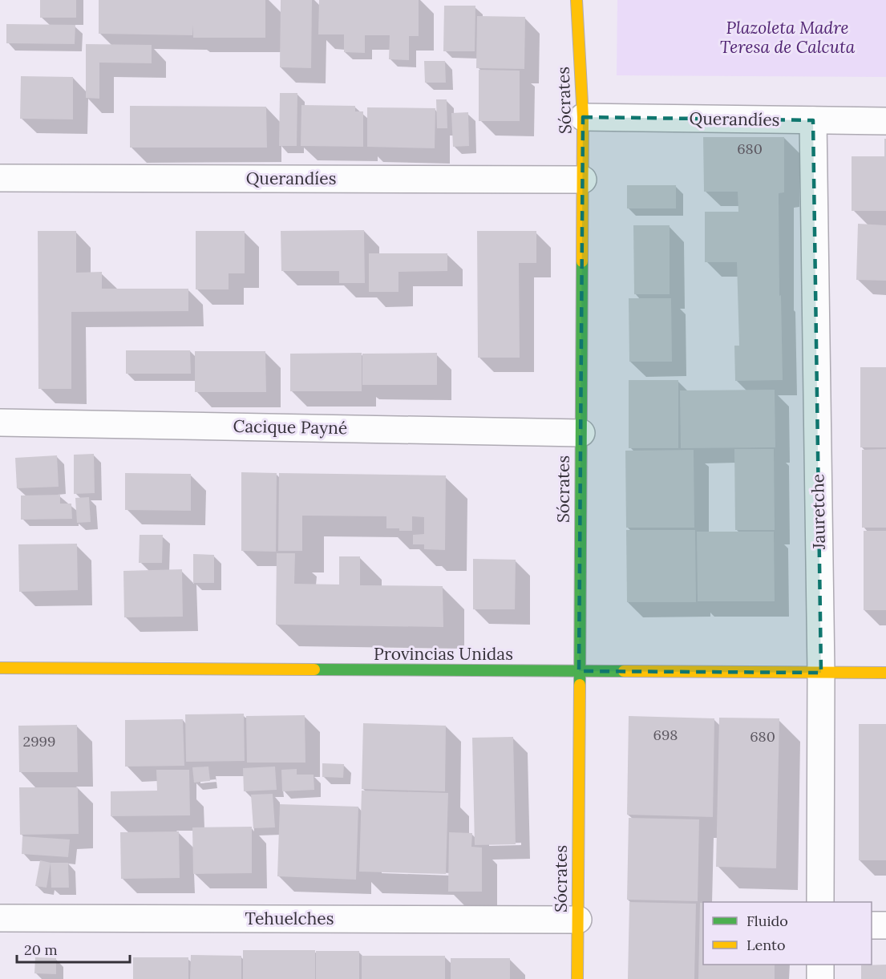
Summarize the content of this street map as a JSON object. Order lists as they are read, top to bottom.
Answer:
{
  "streets": {
    "street": [
      "Sócrates",
      "Querandíes",
      "Cacique Payné",
      "Jauretche",
      "Provincias Unidas",
      "Tehuelches"
    ]
  },
  "crossings": [
    ["Sócrates", "Querandíes"],
    ["Sócrates", "Cacique Payné"],
    ["Sócrates", "Provincias Unidas"],
    ["Sócrates", "Tehuelches"],
    ["Querandíes", "Jauretche"],
    ["Jauretche", "Provincias Unidas"]
  ],
  "parks": ["Plazoleta Madre Teresa de Calcuta"],
  "house_numbers": [
    "680",
    "698",
    "680",
    "2999"
  ],
  "legend": ["Fluido", "Lento"],
  "scale_bar": "20 m"
}
